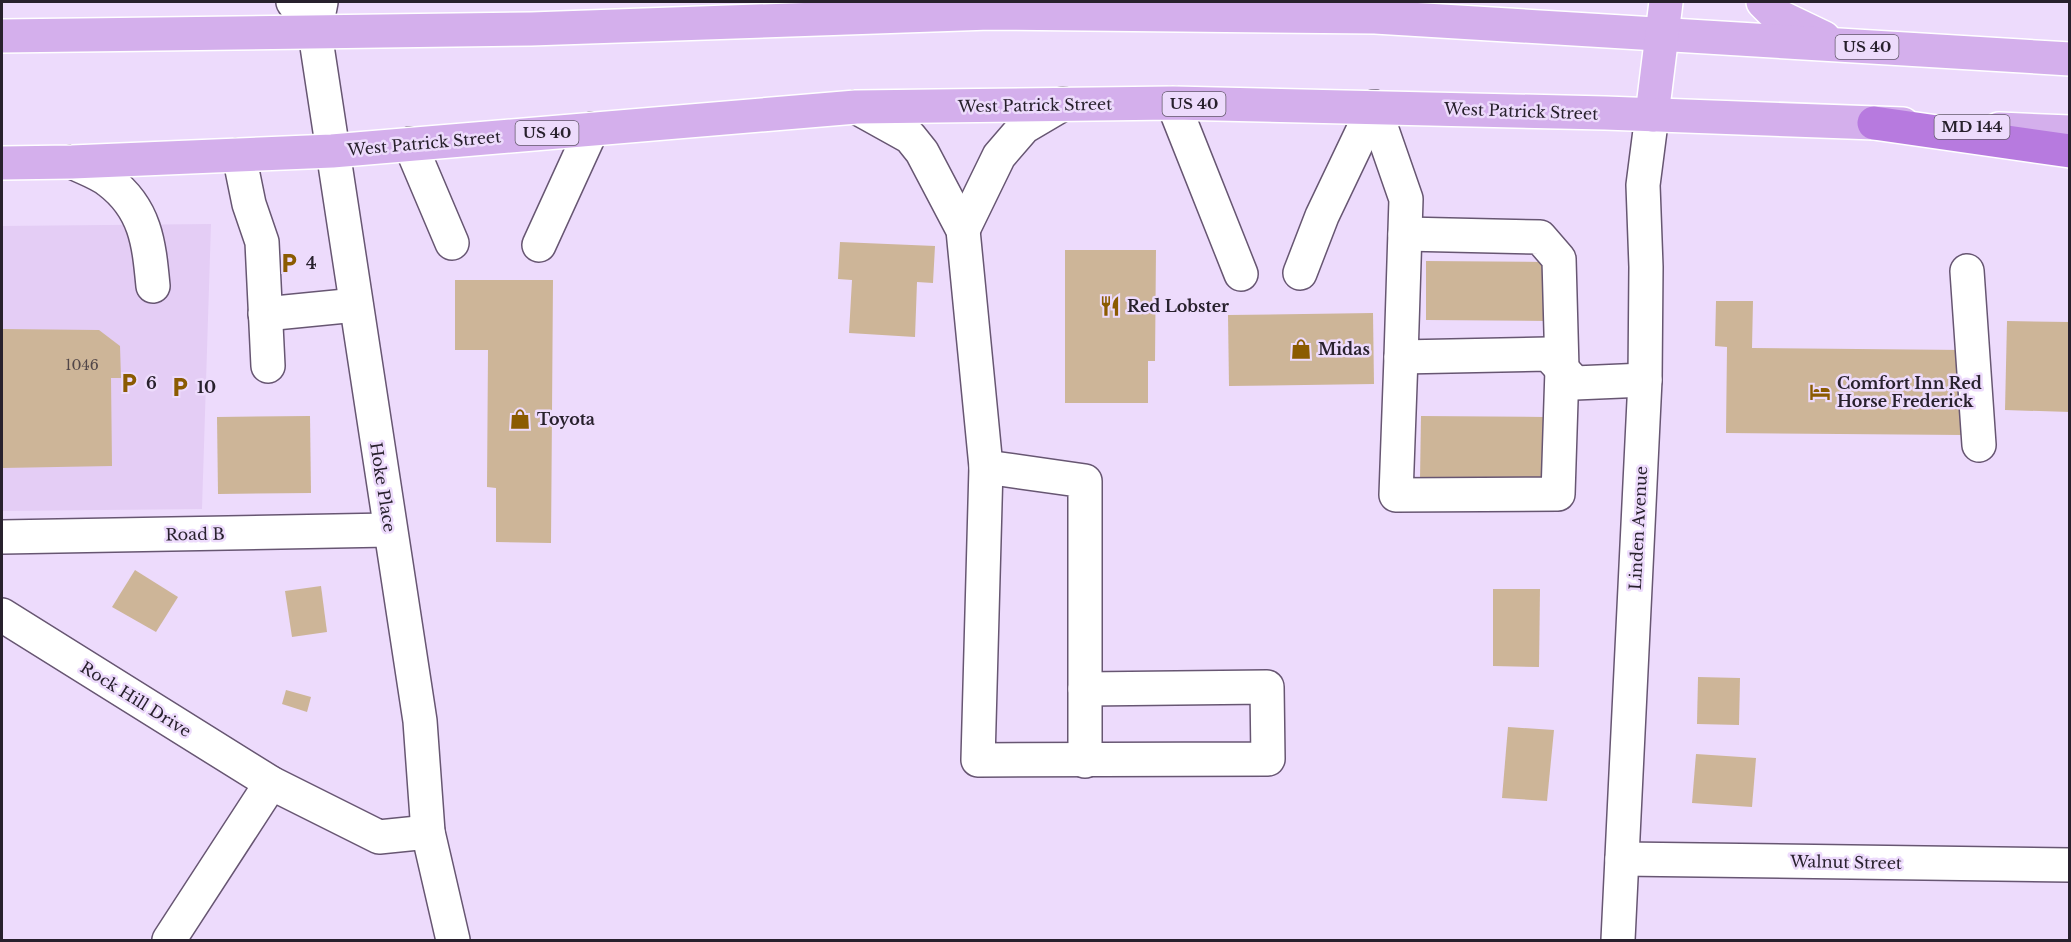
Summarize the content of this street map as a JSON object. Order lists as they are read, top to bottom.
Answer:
{
  "streets": {
    "highway": ["US 40"],
    "main road": ["West Patrick Street", "MD 144"],
    "street": [
      "Hoke Place",
      "Linden Avenue",
      "Road B",
      "Rock Hill Drive",
      "Walnut Street"
    ]
  },
  "crossings": [
    ["US 40", "West Patrick Street"],
    ["US 40", "Hoke Place"],
    ["West Patrick Street", "Hoke Place"],
    ["West Patrick Street", "Linden Avenue"],
    ["Hoke Place", "Road B"],
    ["Hoke Place", "Rock Hill Drive"],
    ["Linden Avenue", "Walnut Street"]
  ],
  "places": {
    "parking": ["4", "6", "10"],
    "restaurant": ["Red Lobster"],
    "shop": ["Midas", "Toyota"],
    "hotel": ["Comfort Inn Red Horse Frederick"]
  },
  "house_numbers": ["1046"]
}
